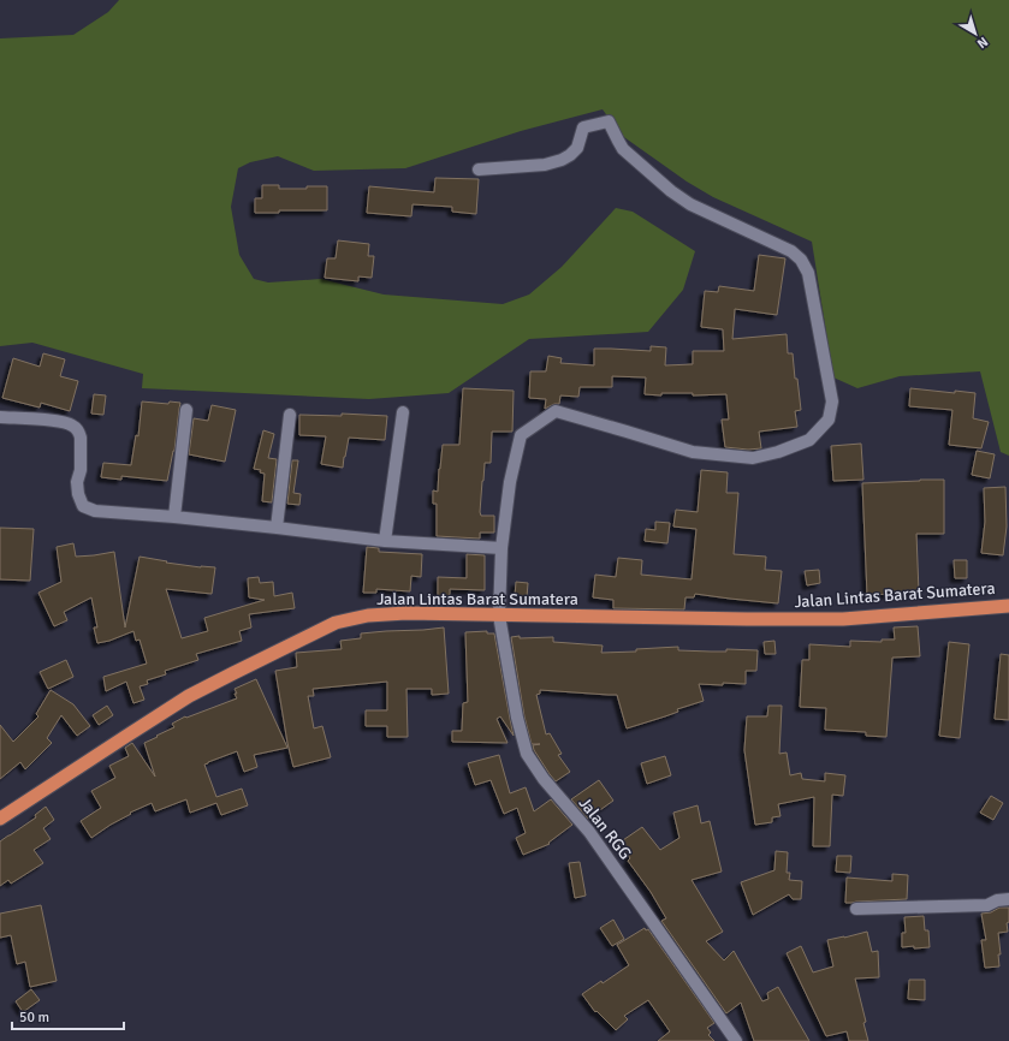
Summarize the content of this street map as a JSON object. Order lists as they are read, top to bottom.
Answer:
{
  "streets": {
    "highway": ["Jalan Lintas Barat Sumatera"],
    "street": ["Jalan RGG"]
  },
  "crossings": [
    ["Jalan Lintas Barat Sumatera", "Jalan RGG"]
  ],
  "scale_bar": "50 m",
  "north": "bottom right"
}
